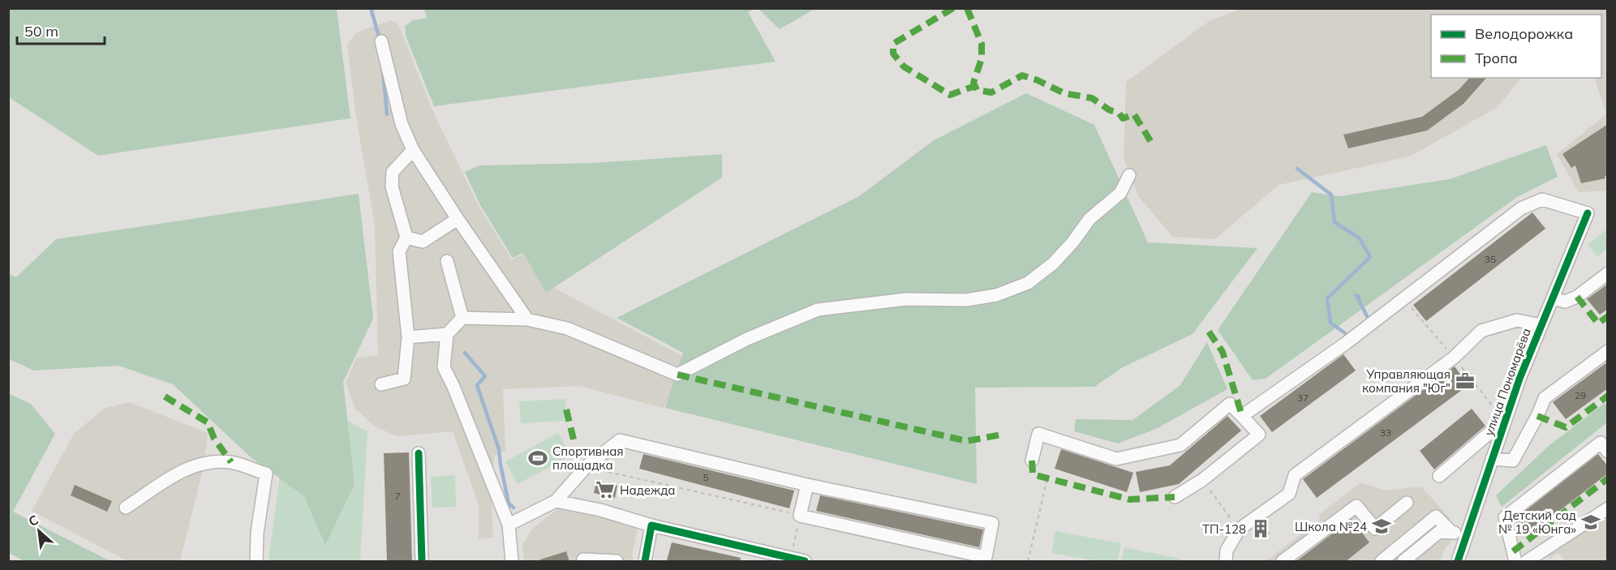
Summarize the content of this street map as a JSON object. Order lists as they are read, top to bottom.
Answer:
{
  "streets": {
    "street": ["улица Пономарёва"]
  },
  "places": {
    "office": ["Управляющая компания \"Юг\""],
    "sports": ["Спортивная площадка"],
    "supermarket": ["Надежда"],
    "school or university": ["Детский сад № 19 «Юнга»", "Школа №24"],
    "building": ["ТП-128"]
  },
  "house_numbers": [
    "35",
    "29",
    "37",
    "33",
    "5",
    "7"
  ],
  "legend": ["Велодорожка", "Тропа"],
  "scale_bar": "50 m",
  "north": "top left"
}
